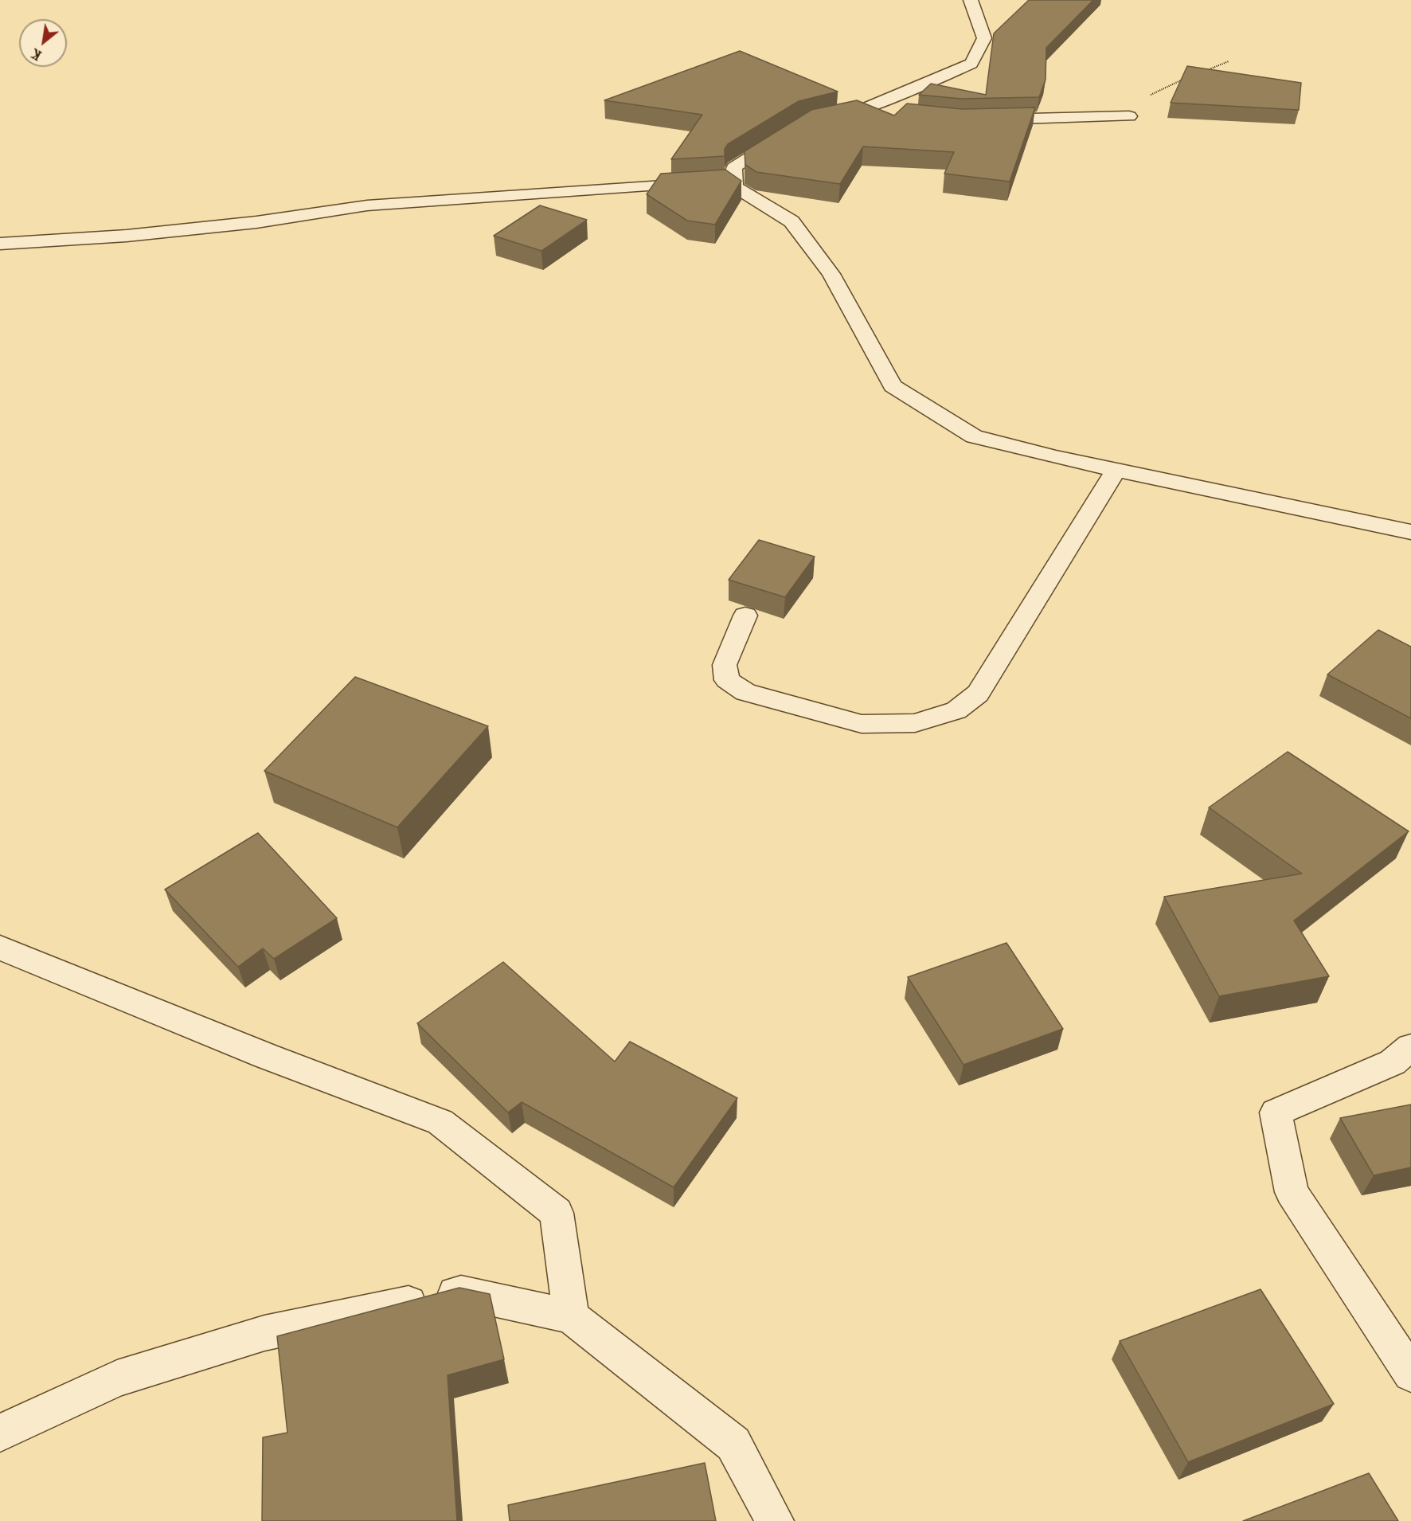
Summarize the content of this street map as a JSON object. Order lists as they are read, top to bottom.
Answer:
{
  "north": "bottom left"
}
